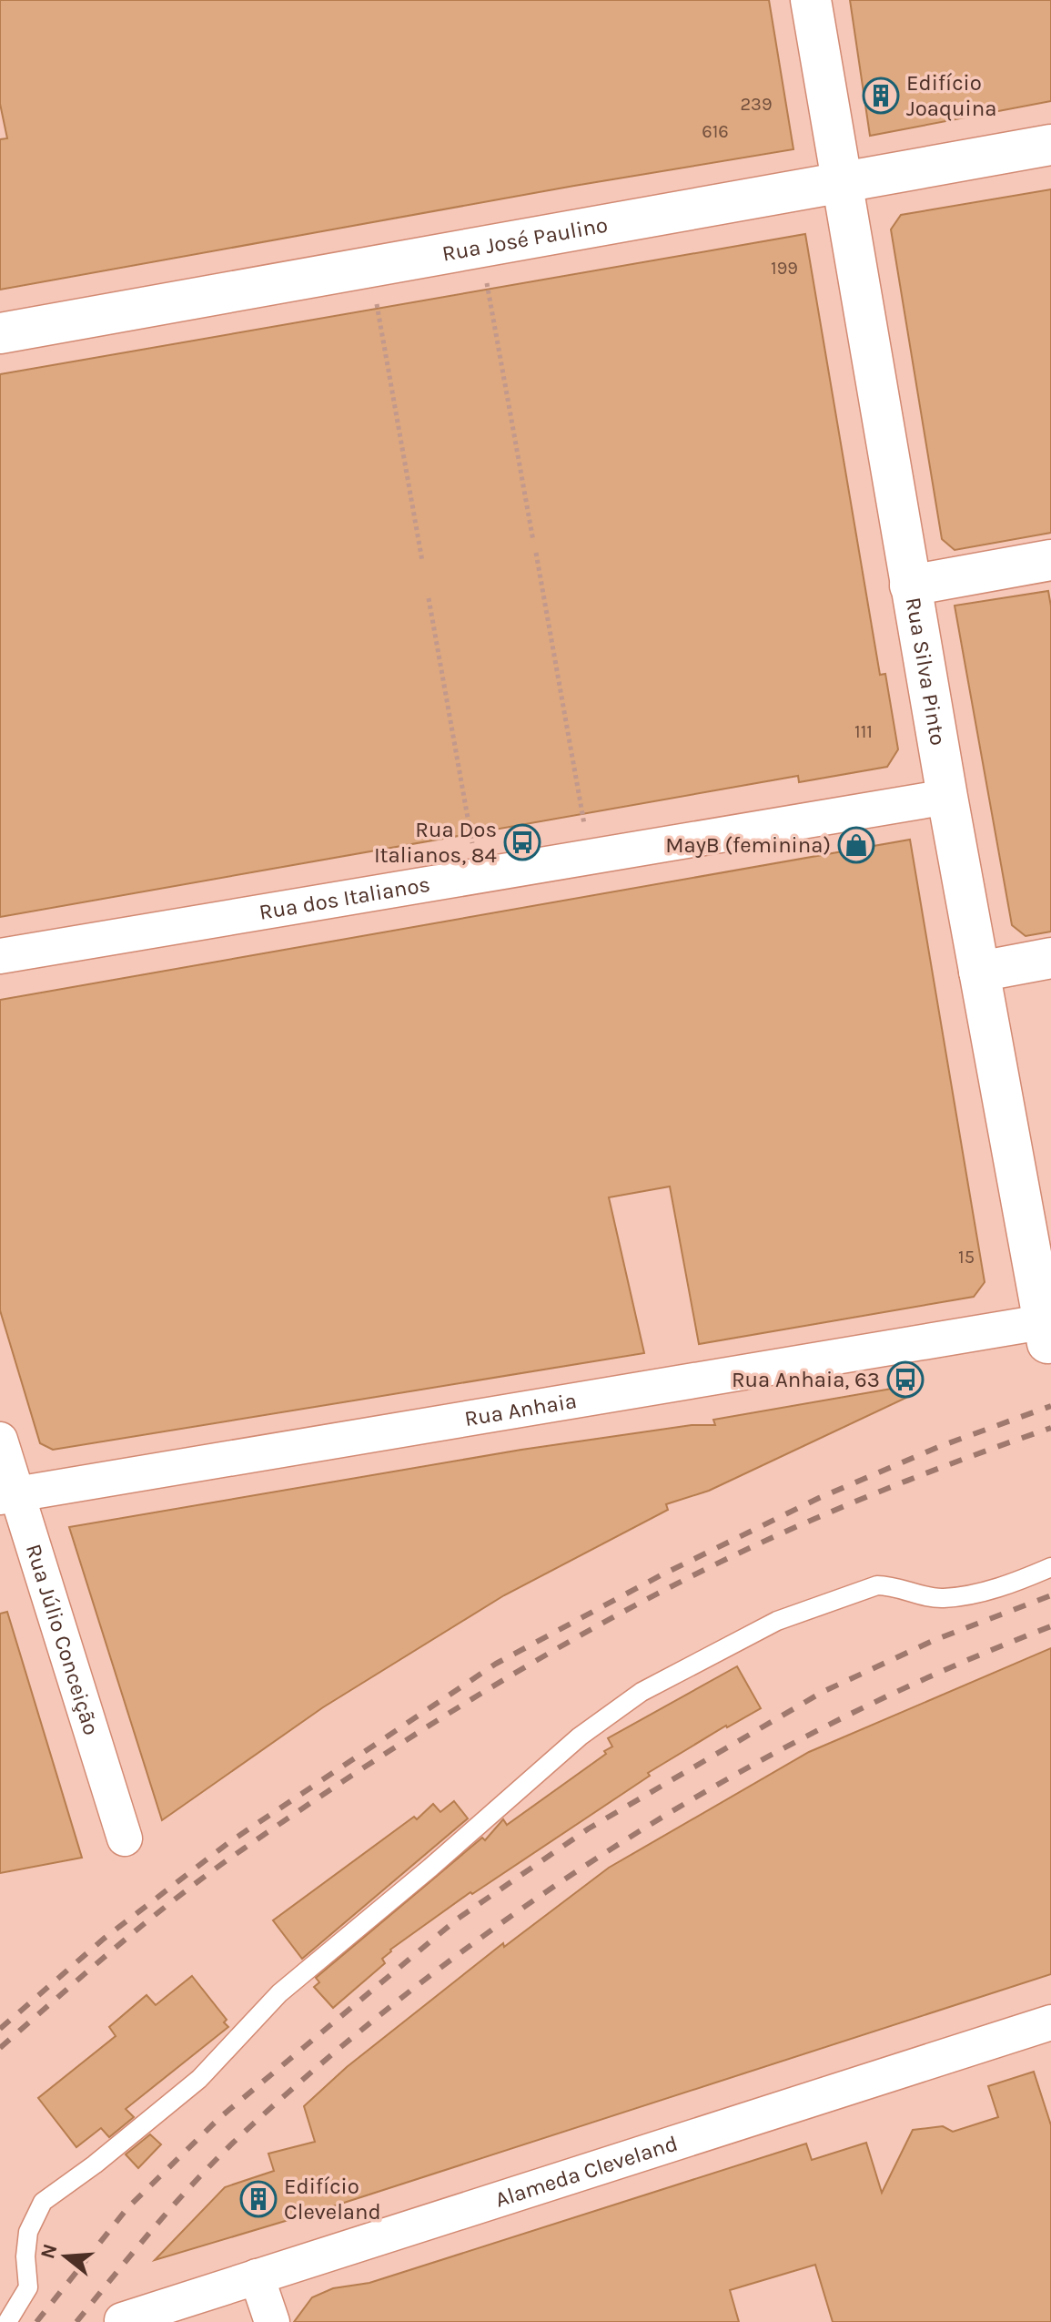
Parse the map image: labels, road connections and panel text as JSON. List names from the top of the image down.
{
  "streets": {
    "street": [
      "Rua José Paulino",
      "Rua Silva Pinto",
      "Rua dos Italianos",
      "Rua Anhaia",
      "Rua Júlio Conceição",
      "Alameda Cleveland"
    ]
  },
  "crossings": [
    ["Rua José Paulino", "Rua Silva Pinto"],
    ["Rua Silva Pinto", "Rua dos Italianos"],
    ["Rua Silva Pinto", "Rua Anhaia"],
    ["Rua Anhaia", "Rua Júlio Conceição"]
  ],
  "places": {
    "building": ["Edifício Joaquina", "Edifício Cleveland"],
    "bus stop": ["Rua Dos Italianos, 84", "Rua Anhaia, 63"],
    "shop": ["MayB (feminina)"]
  },
  "house_numbers": [
    "239",
    "616",
    "199",
    "111",
    "15"
  ],
  "north": "left"
}
